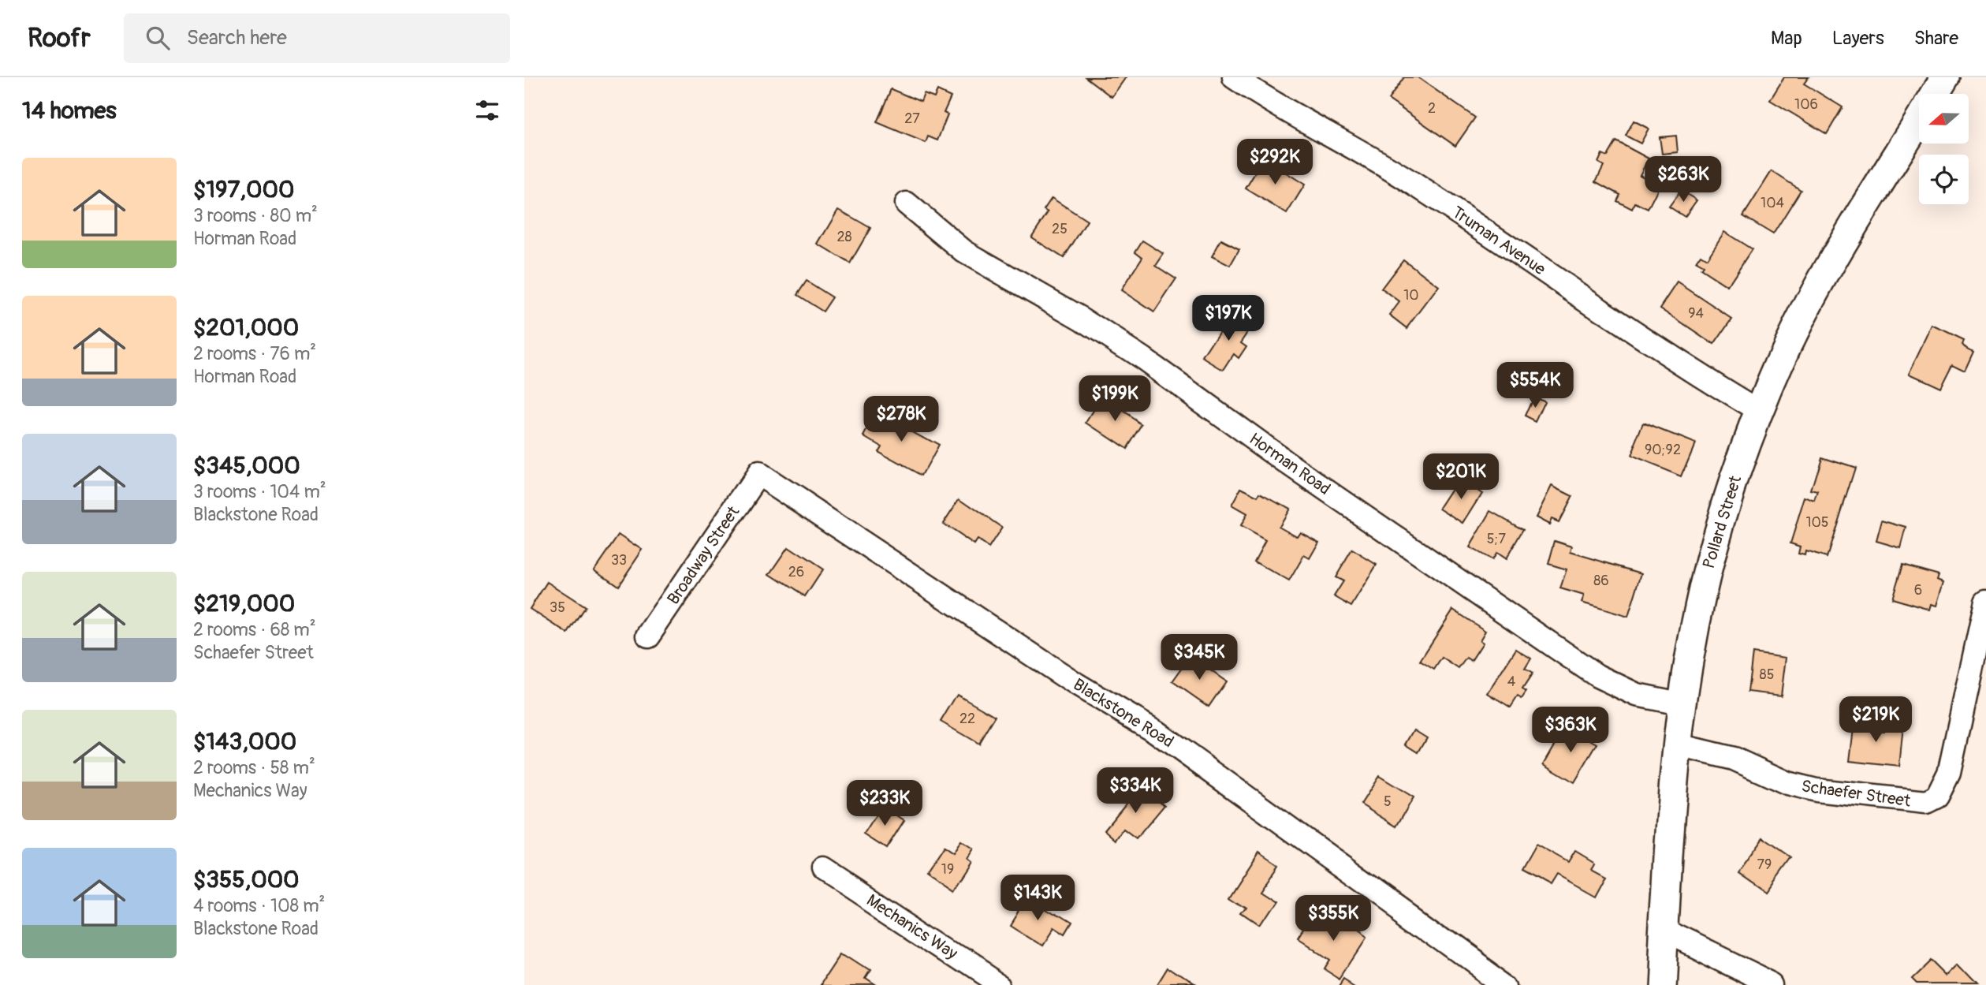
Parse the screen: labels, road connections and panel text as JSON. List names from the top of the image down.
{
  "streets": {
    "street": [
      "Truman Avenue",
      "Horman Road",
      "Pollard Street",
      "Broadway Street",
      "Blackstone Road",
      "Schaefer Street",
      "Mechanics Way"
    ]
  },
  "crossings": [
    ["Truman Avenue", "Pollard Street"],
    ["Horman Road", "Pollard Street"],
    ["Pollard Street", "Schaefer Street"],
    ["Broadway Street", "Blackstone Road"]
  ],
  "house_numbers": [
    "106",
    "2",
    "27",
    "104",
    "25",
    "28",
    "10",
    "94",
    "90;92",
    "105",
    "5;7",
    "33",
    "26",
    "86",
    "6",
    "35",
    "85",
    "4",
    "22",
    "5",
    "79",
    "19"
  ],
  "north": "left",
  "page": {
    "header": "Roofr",
    "search": "Search here",
    "nav": ["Map", "Layers", "Share"],
    "heading": "14 homes",
    "price": [
      "$292K",
      "$263K",
      "$197K",
      "$554K",
      "$199K",
      "$278K",
      "$201K",
      "$345K",
      "$219K",
      "$363K",
      "$334K",
      "$233K",
      "$143K",
      "$355K"
    ],
    "list": [
      {
        "name": "$197,000",
        "note": "3 rooms · 80 m² · Horman Road"
      },
      {
        "name": "$201,000",
        "note": "2 rooms · 76 m² · Horman Road"
      },
      {
        "name": "$345,000",
        "note": "3 rooms · 104 m² · Blackstone Road"
      },
      {
        "name": "$219,000",
        "note": "2 rooms · 68 m² · Schaefer Street"
      },
      {
        "name": "$143,000",
        "note": "2 rooms · 58 m² · Mechanics Way"
      },
      {
        "name": "$355,000",
        "note": "4 rooms · 108 m² · Blackstone Road"
      }
    ]
  }
}
